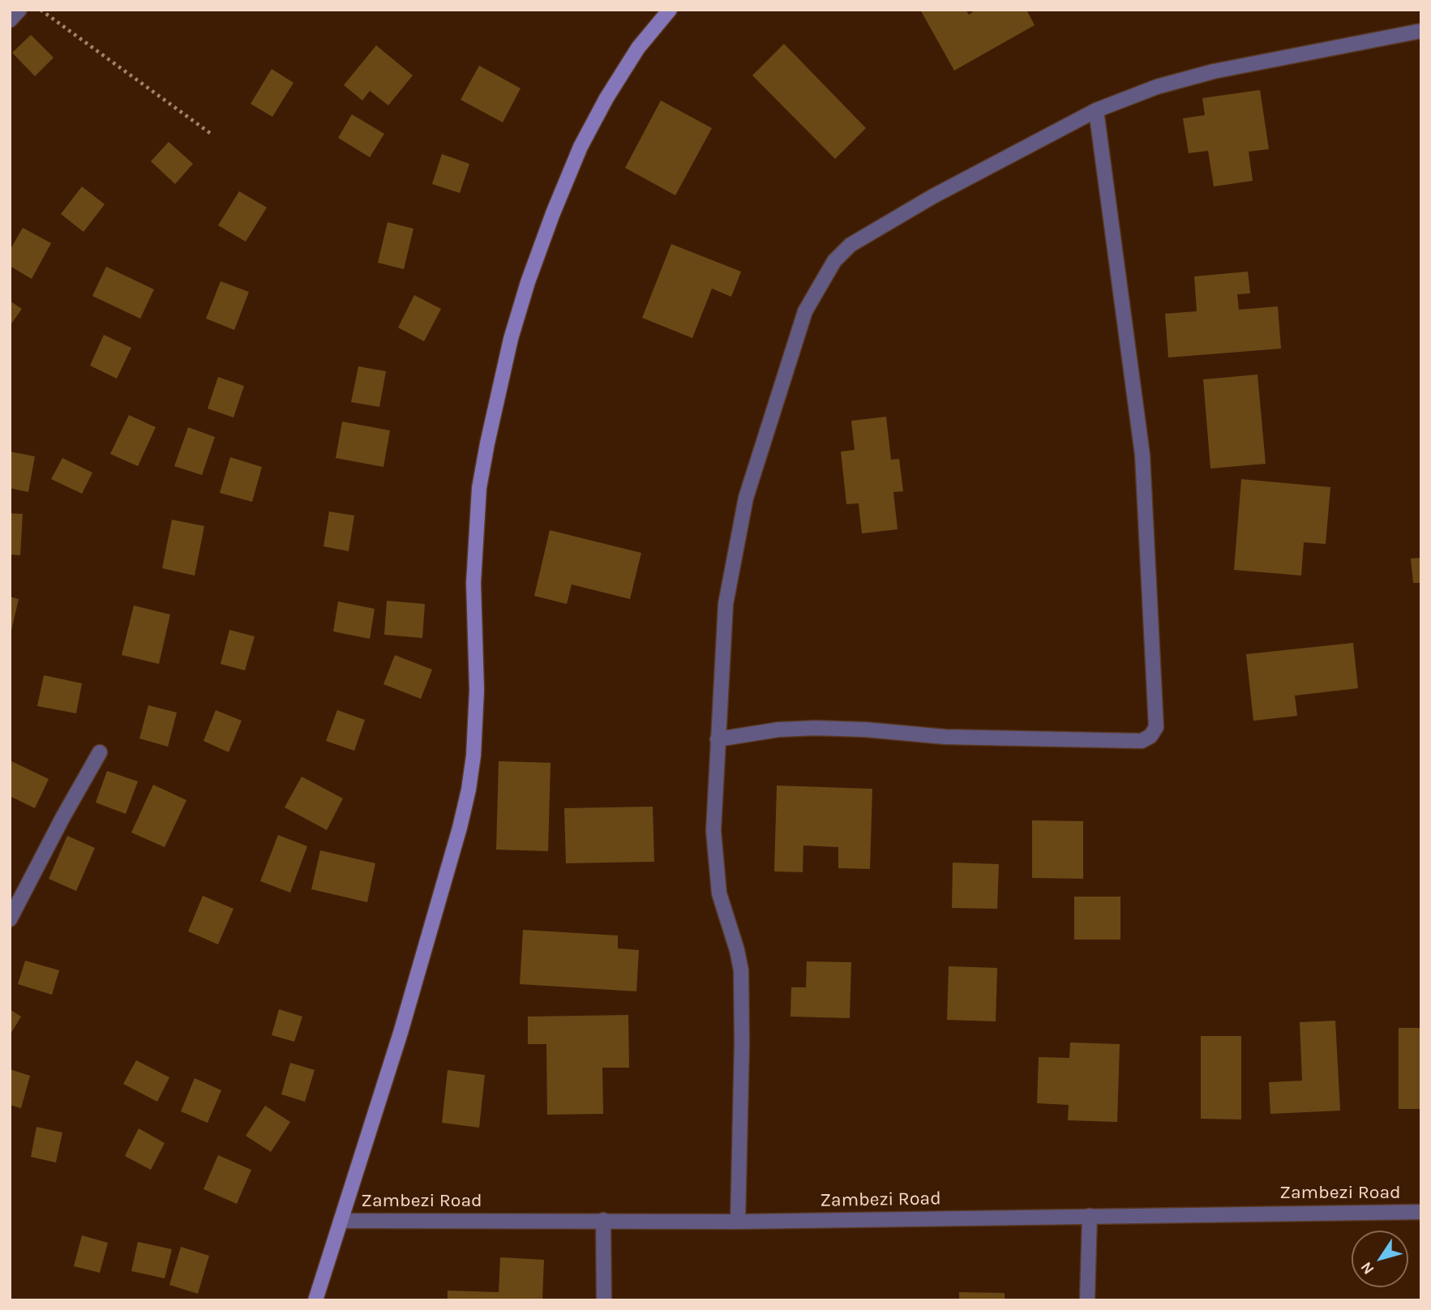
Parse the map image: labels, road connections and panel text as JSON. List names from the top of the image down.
{
  "streets": {
    "street": ["Zambezi Road"]
  },
  "north": "bottom left"
}
